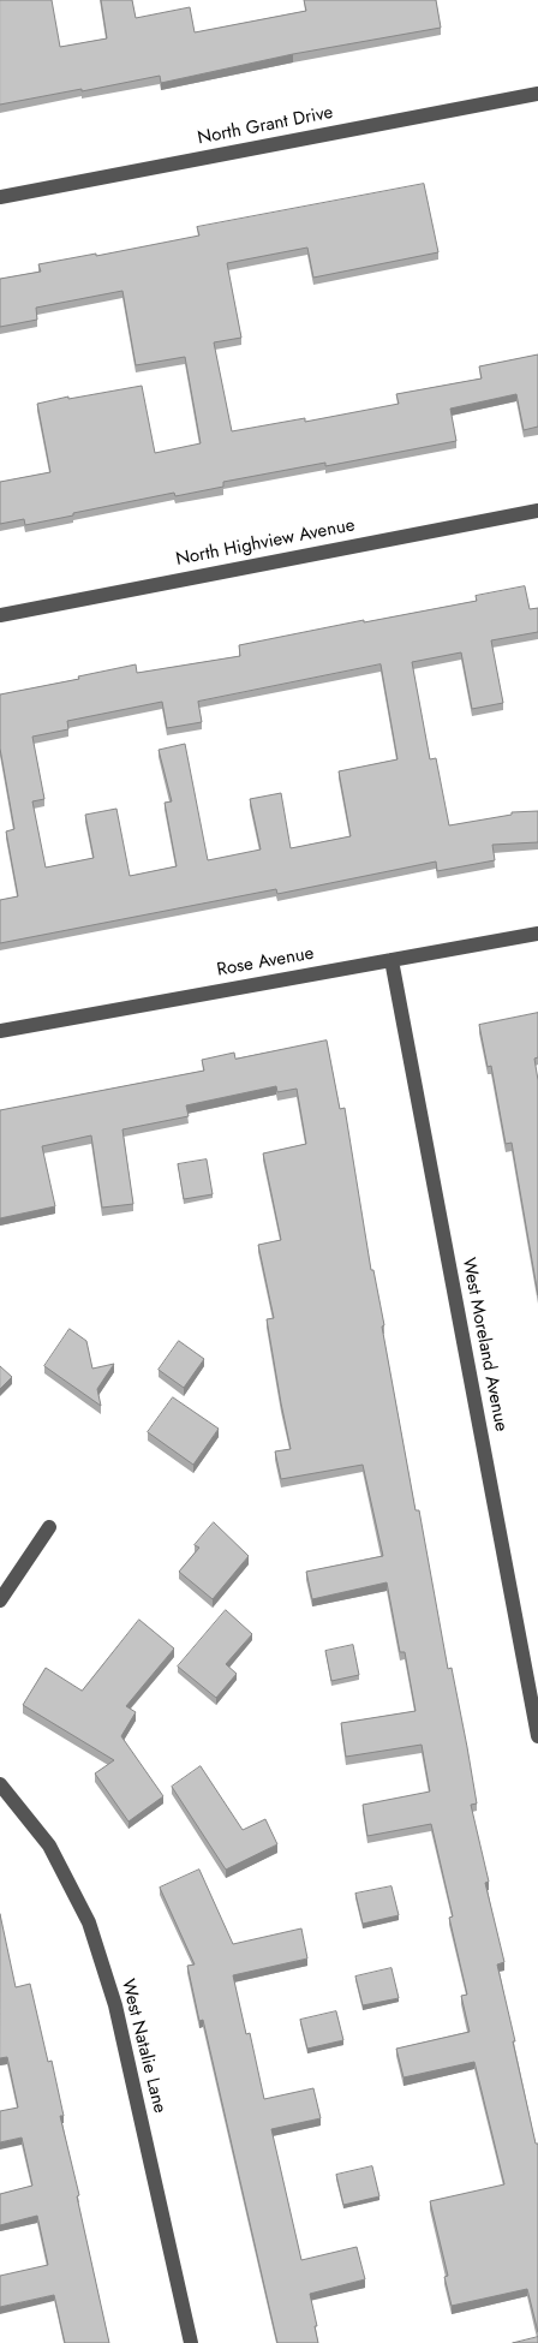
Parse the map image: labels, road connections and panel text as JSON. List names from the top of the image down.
{
  "streets": {
    "street": [
      "North Grant Drive",
      "North Highview Avenue",
      "Rose Avenue",
      "West Moreland Avenue",
      "West Natalie Lane"
    ]
  },
  "crossings": [
    ["Rose Avenue", "West Moreland Avenue"]
  ]
}
